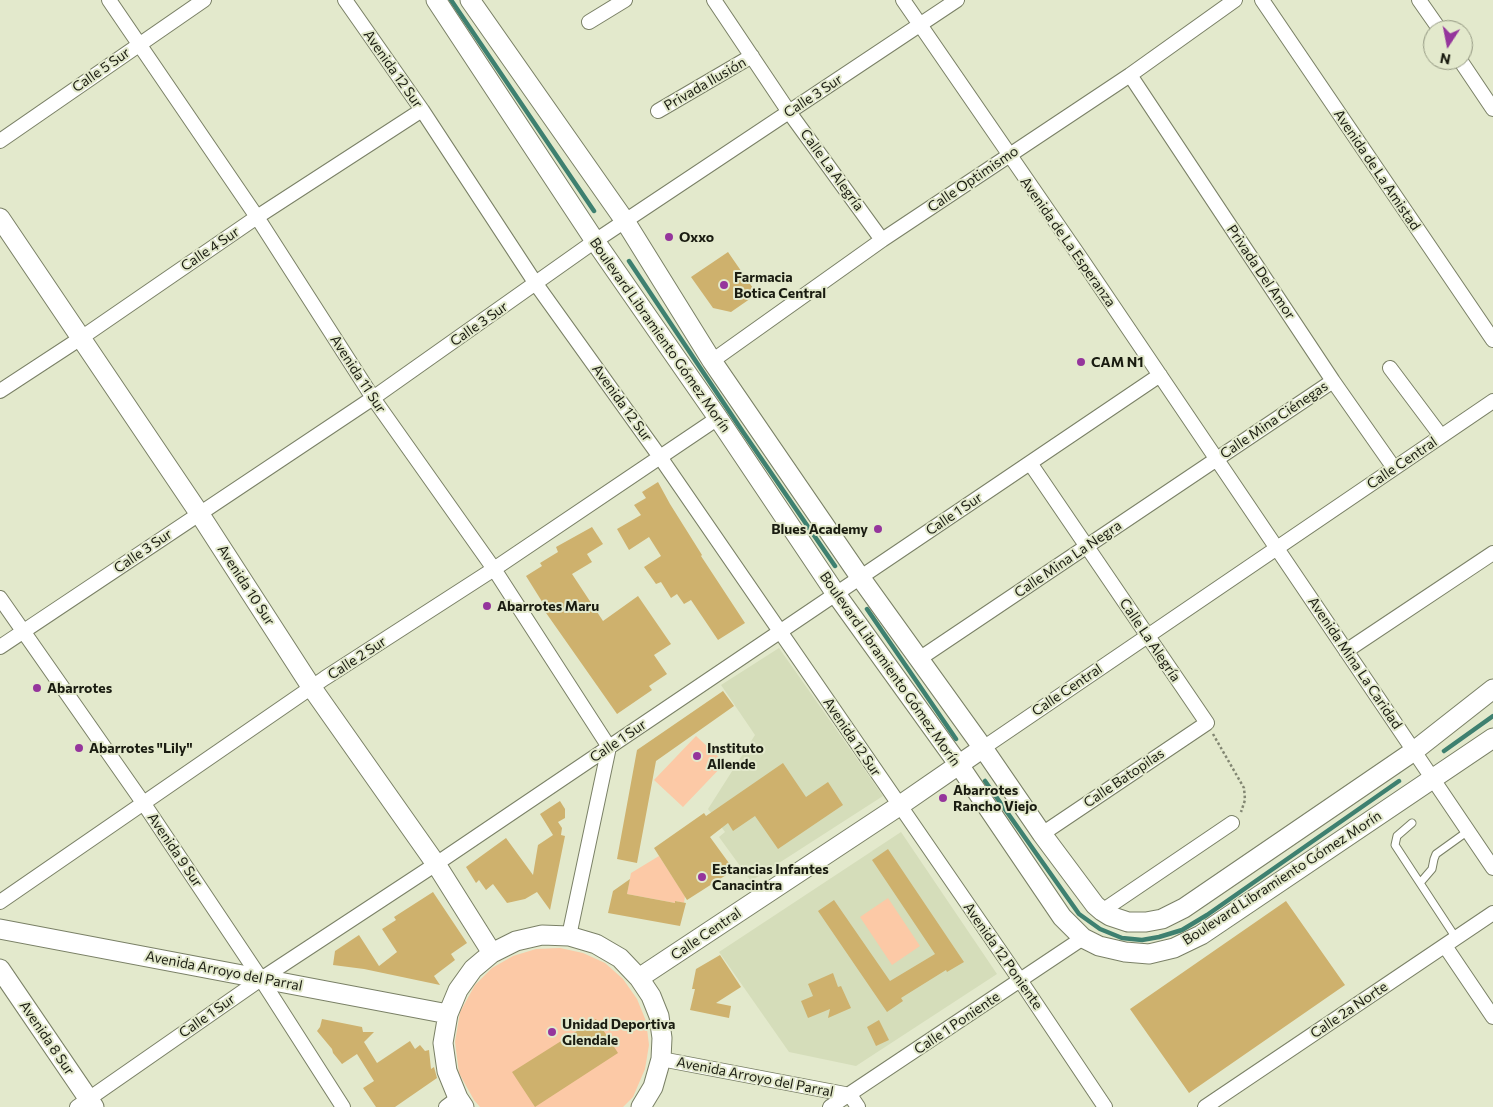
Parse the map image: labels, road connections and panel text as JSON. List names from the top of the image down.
{
  "streets": {
    "main road": [
      "Boulevard Libramiento Gómez Morín",
      "Calle Central",
      "Avenida 10 Sur",
      "Avenida Arroyo del Parral",
      "Avenida 8 Sur"
    ],
    "street": [
      "Avenida 12 Sur",
      "Calle 5 Sur",
      "Privada Ilusión",
      "Calle 3 Sur",
      "Calle La Alegría",
      "Avenida de La Amistad",
      "Calle Optimismo",
      "Avenida de La Esperanza",
      "Calle 4 Sur",
      "Privada Del Amor",
      "Avenida 11 Sur",
      "Calle Mina Ciénegas",
      "Calle 1 Sur",
      "Calle Mina La Negra",
      "Calle 2 Sur",
      "Avenida Mina La Caridad",
      "Calle Batopilas",
      "Avenida 9 Sur",
      "Avenida 12 Poniente",
      "Calle 2a Norte",
      "Calle 1 Poniente"
    ]
  },
  "crossings": [
    ["Avenida 12 Sur", "Calle 3 Sur"],
    ["Avenida 12 Sur", "Calle 4 Sur"],
    ["Avenida 12 Sur", "Calle Central"],
    ["Avenida 12 Sur", "Calle 1 Sur"],
    ["Avenida 12 Sur", "Calle 2 Sur"],
    ["Avenida 12 Sur", "Avenida 12 Poniente"],
    ["Calle 5 Sur", "Avenida 11 Sur"],
    ["Privada Ilusión", "Calle La Alegría"],
    ["Calle 3 Sur", "Calle La Alegría"],
    ["Calle 3 Sur", "Avenida de La Esperanza"],
    ["Calle 3 Sur", "Boulevard Libramiento Gómez Morín"],
    ["Calle 3 Sur", "Avenida 11 Sur"],
    ["Calle 3 Sur", "Avenida 10 Sur"],
    ["Calle 3 Sur", "Avenida 9 Sur"],
    ["Calle La Alegría", "Calle Optimismo"],
    ["Calle La Alegría", "Calle Central"],
    ["Calle La Alegría", "Calle 1 Sur"],
    ["Calle La Alegría", "Calle Mina La Negra"],
    ["Calle La Alegría", "Calle Batopilas"],
    ["Calle Optimismo", "Avenida de La Esperanza"],
    ["Calle Optimismo", "Privada Del Amor"],
    ["Calle Optimismo", "Boulevard Libramiento Gómez Morín"],
    ["Avenida de La Esperanza", "Calle Mina Ciénegas"],
    ["Avenida de La Esperanza", "Calle 1 Sur"],
    ["Avenida de La Esperanza", "Calle Mina La Negra"],
    ["Avenida de La Esperanza", "Avenida Mina La Caridad"],
    ["Calle 4 Sur", "Avenida 11 Sur"],
    ["Calle 4 Sur", "Avenida 10 Sur"],
    ["Privada Del Amor", "Calle Mina Ciénegas"],
    ["Privada Del Amor", "Calle Central"],
    ["Boulevard Libramiento Gómez Morín", "Calle Central"],
    ["Boulevard Libramiento Gómez Morín", "Calle 1 Sur"],
    ["Boulevard Libramiento Gómez Morín", "Calle Mina La Negra"],
    ["Boulevard Libramiento Gómez Morín", "Calle 2 Sur"],
    ["Boulevard Libramiento Gómez Morín", "Avenida Mina La Caridad"],
    ["Boulevard Libramiento Gómez Morín", "Calle Batopilas"],
    ["Boulevard Libramiento Gómez Morín", "Calle 1 Poniente"],
    ["Avenida 11 Sur", "Calle 1 Sur"],
    ["Avenida 11 Sur", "Calle 2 Sur"],
    ["Calle Mina Ciénegas", "Calle Mina La Negra"],
    ["Calle Mina Ciénegas", "Avenida Mina La Caridad"],
    ["Calle Central", "Avenida Mina La Caridad"],
    ["Calle Central", "Avenida 12 Poniente"],
    ["Calle 1 Sur", "Avenida 10 Sur"],
    ["Calle 1 Sur", "Avenida 9 Sur"],
    ["Calle 1 Sur", "Avenida Arroyo del Parral"],
    ["Calle 1 Sur", "Avenida 8 Sur"],
    ["Calle Mina La Negra", "Avenida Mina La Caridad"],
    ["Avenida 10 Sur", "Calle 2 Sur"],
    ["Calle 2 Sur", "Avenida 9 Sur"],
    ["Avenida 9 Sur", "Avenida Arroyo del Parral"],
    ["Avenida 12 Poniente", "Calle 1 Poniente"],
    ["Avenida Arroyo del Parral", "Calle 1 Poniente"]
  ],
  "places": [
    "Oxxo",
    "Farmacia Botica Central",
    "CAM N1",
    "Blues Academy",
    "Abarrotes Maru",
    "Abarrotes",
    "Abarrotes \"Lily\"",
    "Instituto Allende",
    "Abarrotes Rancho Viejo",
    "Estancias Infantes Canacintra",
    "Unidad Deportiva Glendale"
  ],
  "north": "bottom"
}
